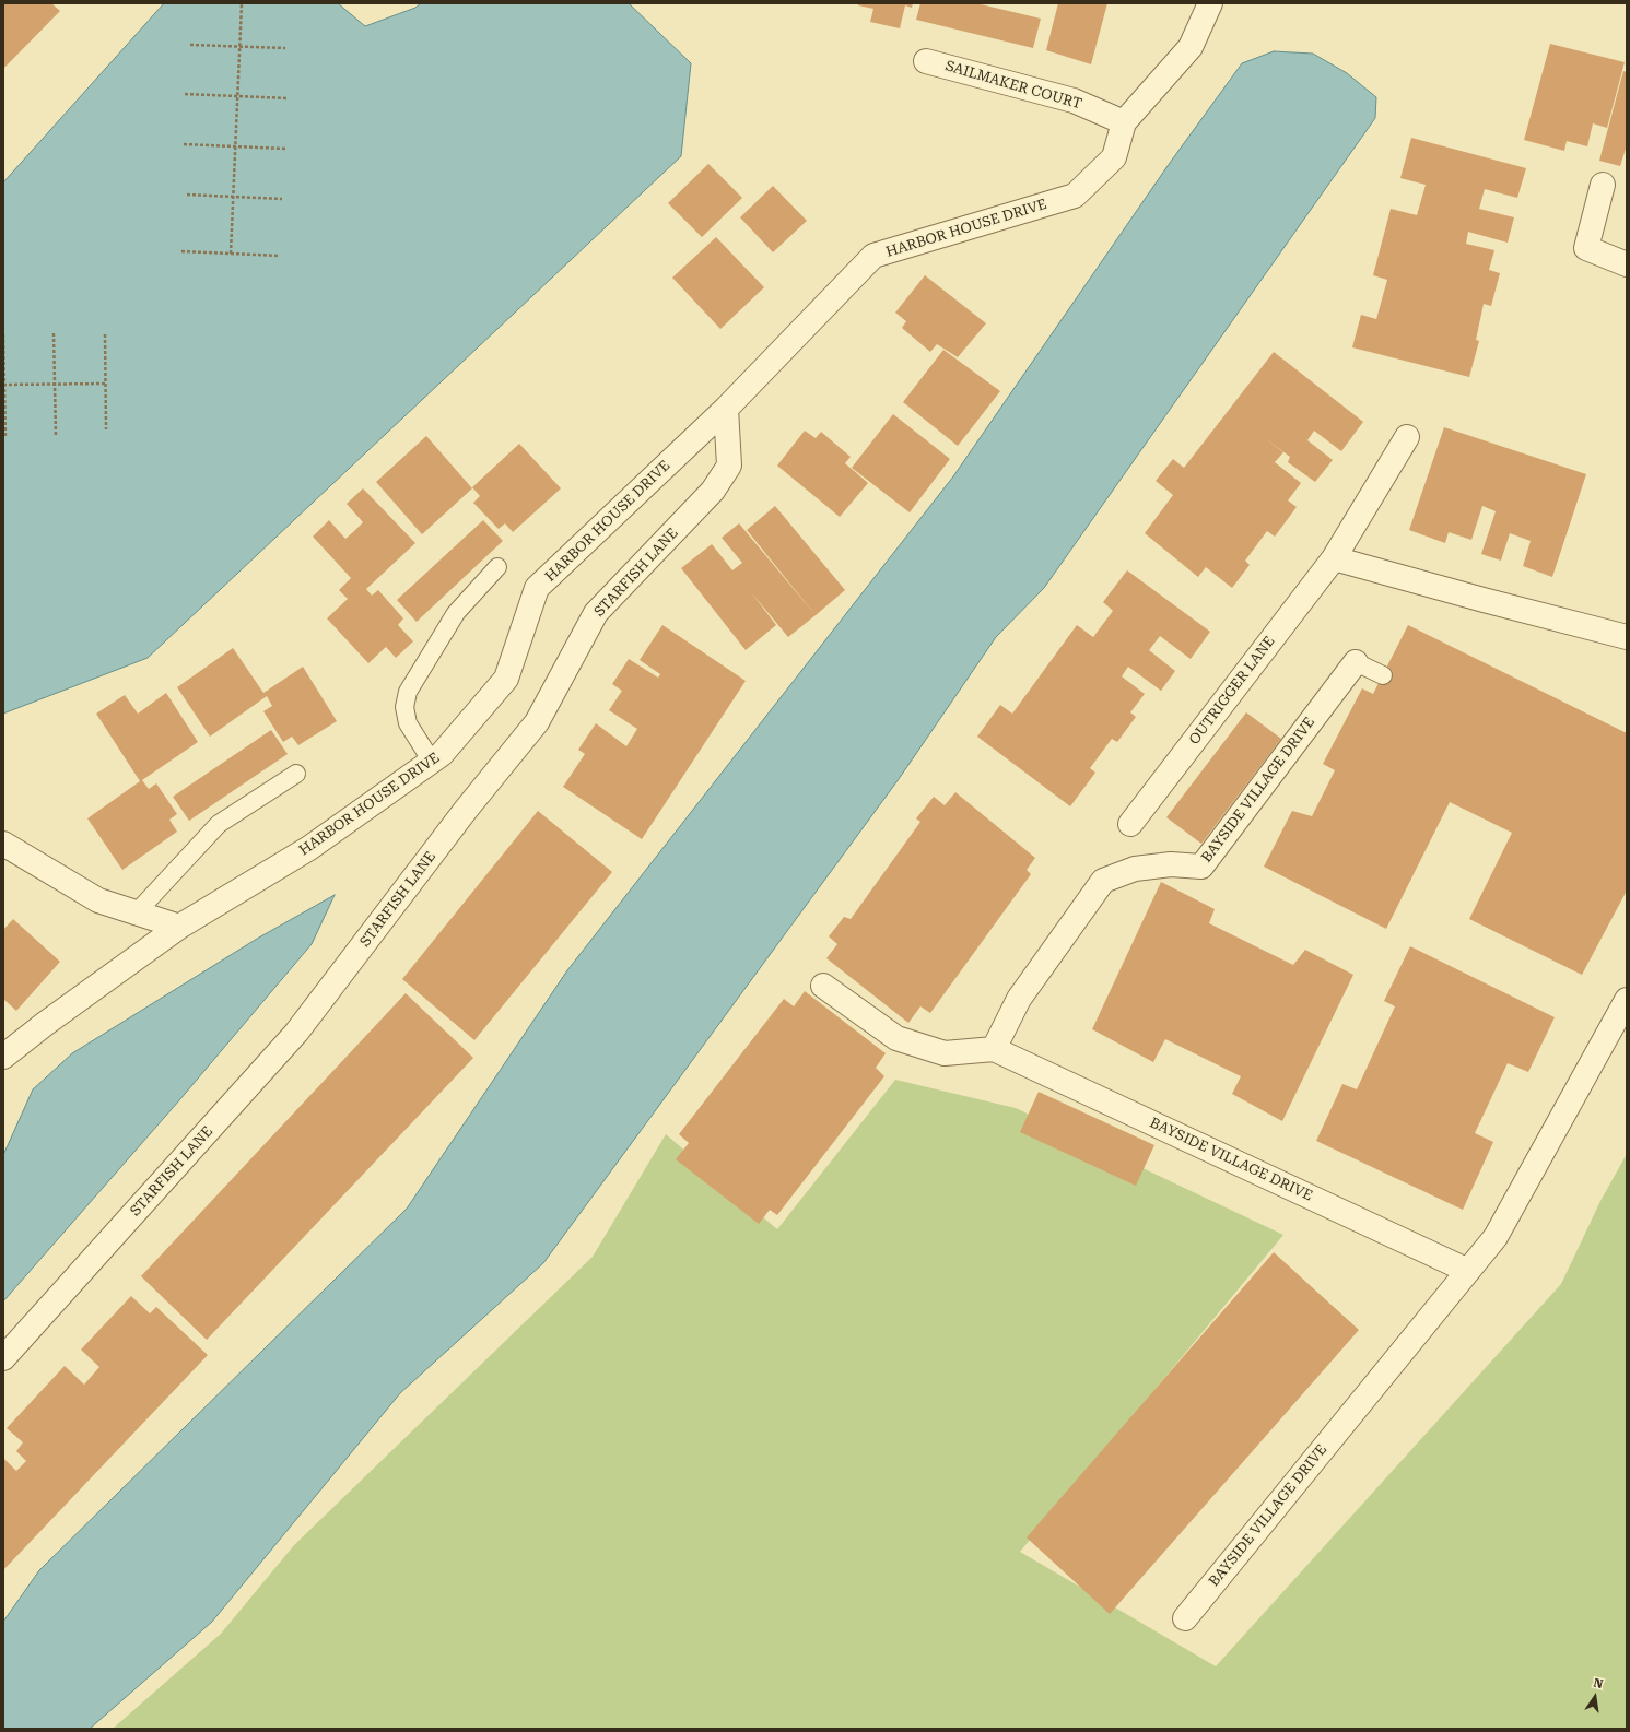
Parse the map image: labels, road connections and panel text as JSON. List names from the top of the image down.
{
  "streets": {
    "street": [
      "SAILMAKER COURT",
      "HARBOR HOUSE DRIVE",
      "STARFISH LANE",
      "OUTRIGGER LANE",
      "BAYSIDE VILLAGE DRIVE"
    ]
  },
  "crossings": [
    ["SAILMAKER COURT", "HARBOR HOUSE DRIVE"],
    ["HARBOR HOUSE DRIVE", "STARFISH LANE"]
  ],
  "north": "top"
}
